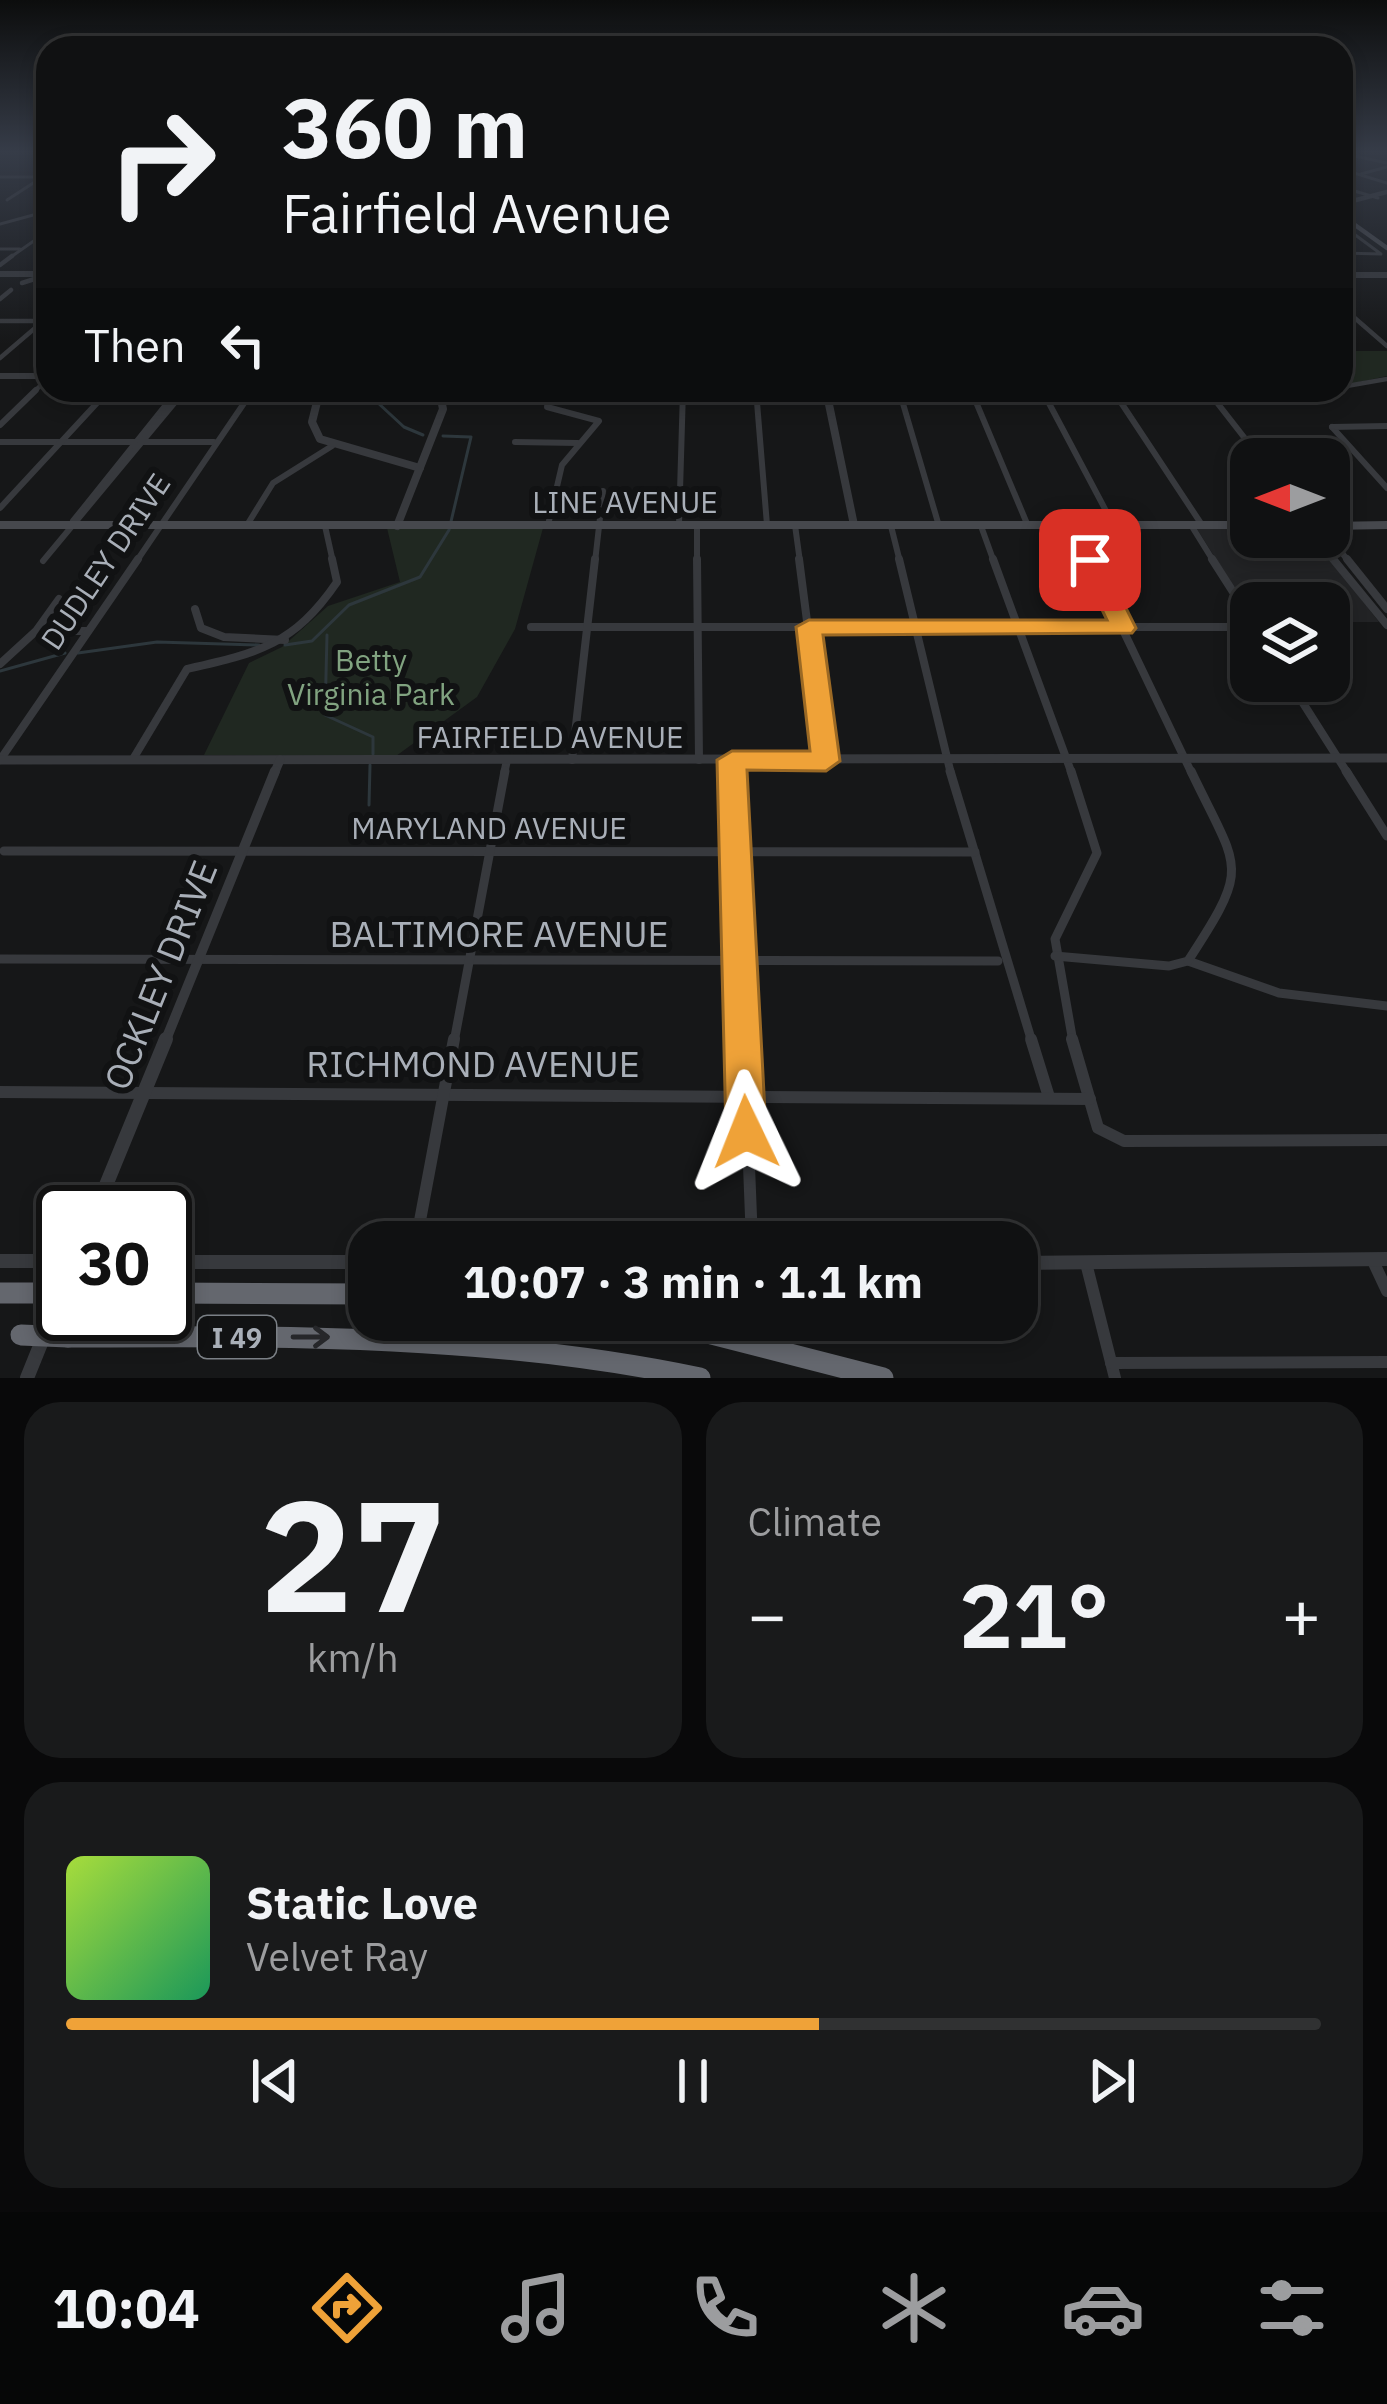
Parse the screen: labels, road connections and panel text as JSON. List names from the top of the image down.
{
  "streets": {
    "highway": ["I 49"],
    "main road": ["LINE AVENUE"],
    "street": [
      "DUDLEY DRIVE",
      "FAIRFIELD AVENUE",
      "MARYLAND AVENUE",
      "BALTIMORE AVENUE",
      "OCKLEY DRIVE",
      "RICHMOND AVENUE"
    ]
  },
  "crossings": [
    ["LINE AVENUE", "DUDLEY DRIVE"],
    ["DUDLEY DRIVE", "FAIRFIELD AVENUE"],
    ["FAIRFIELD AVENUE", "OCKLEY DRIVE"],
    ["MARYLAND AVENUE", "OCKLEY DRIVE"],
    ["BALTIMORE AVENUE", "OCKLEY DRIVE"],
    ["OCKLEY DRIVE", "RICHMOND AVENUE"]
  ],
  "parks": ["Betty Virginia Park"],
  "north": "left",
  "page": {
    "turn": ["360 m", "Fairfield Avenue"],
    "then": "Then",
    "limit": "30",
    "trip": "10:07 · 3 min · 1.1 km",
    "tile": [
      ["27", "km/h"],
      "Climate"
    ],
    "heat": ["−", "21°", "+"],
    "song": ["Static Love", "Velvet Ray"],
    "tabs": "10:04"
  }
}
